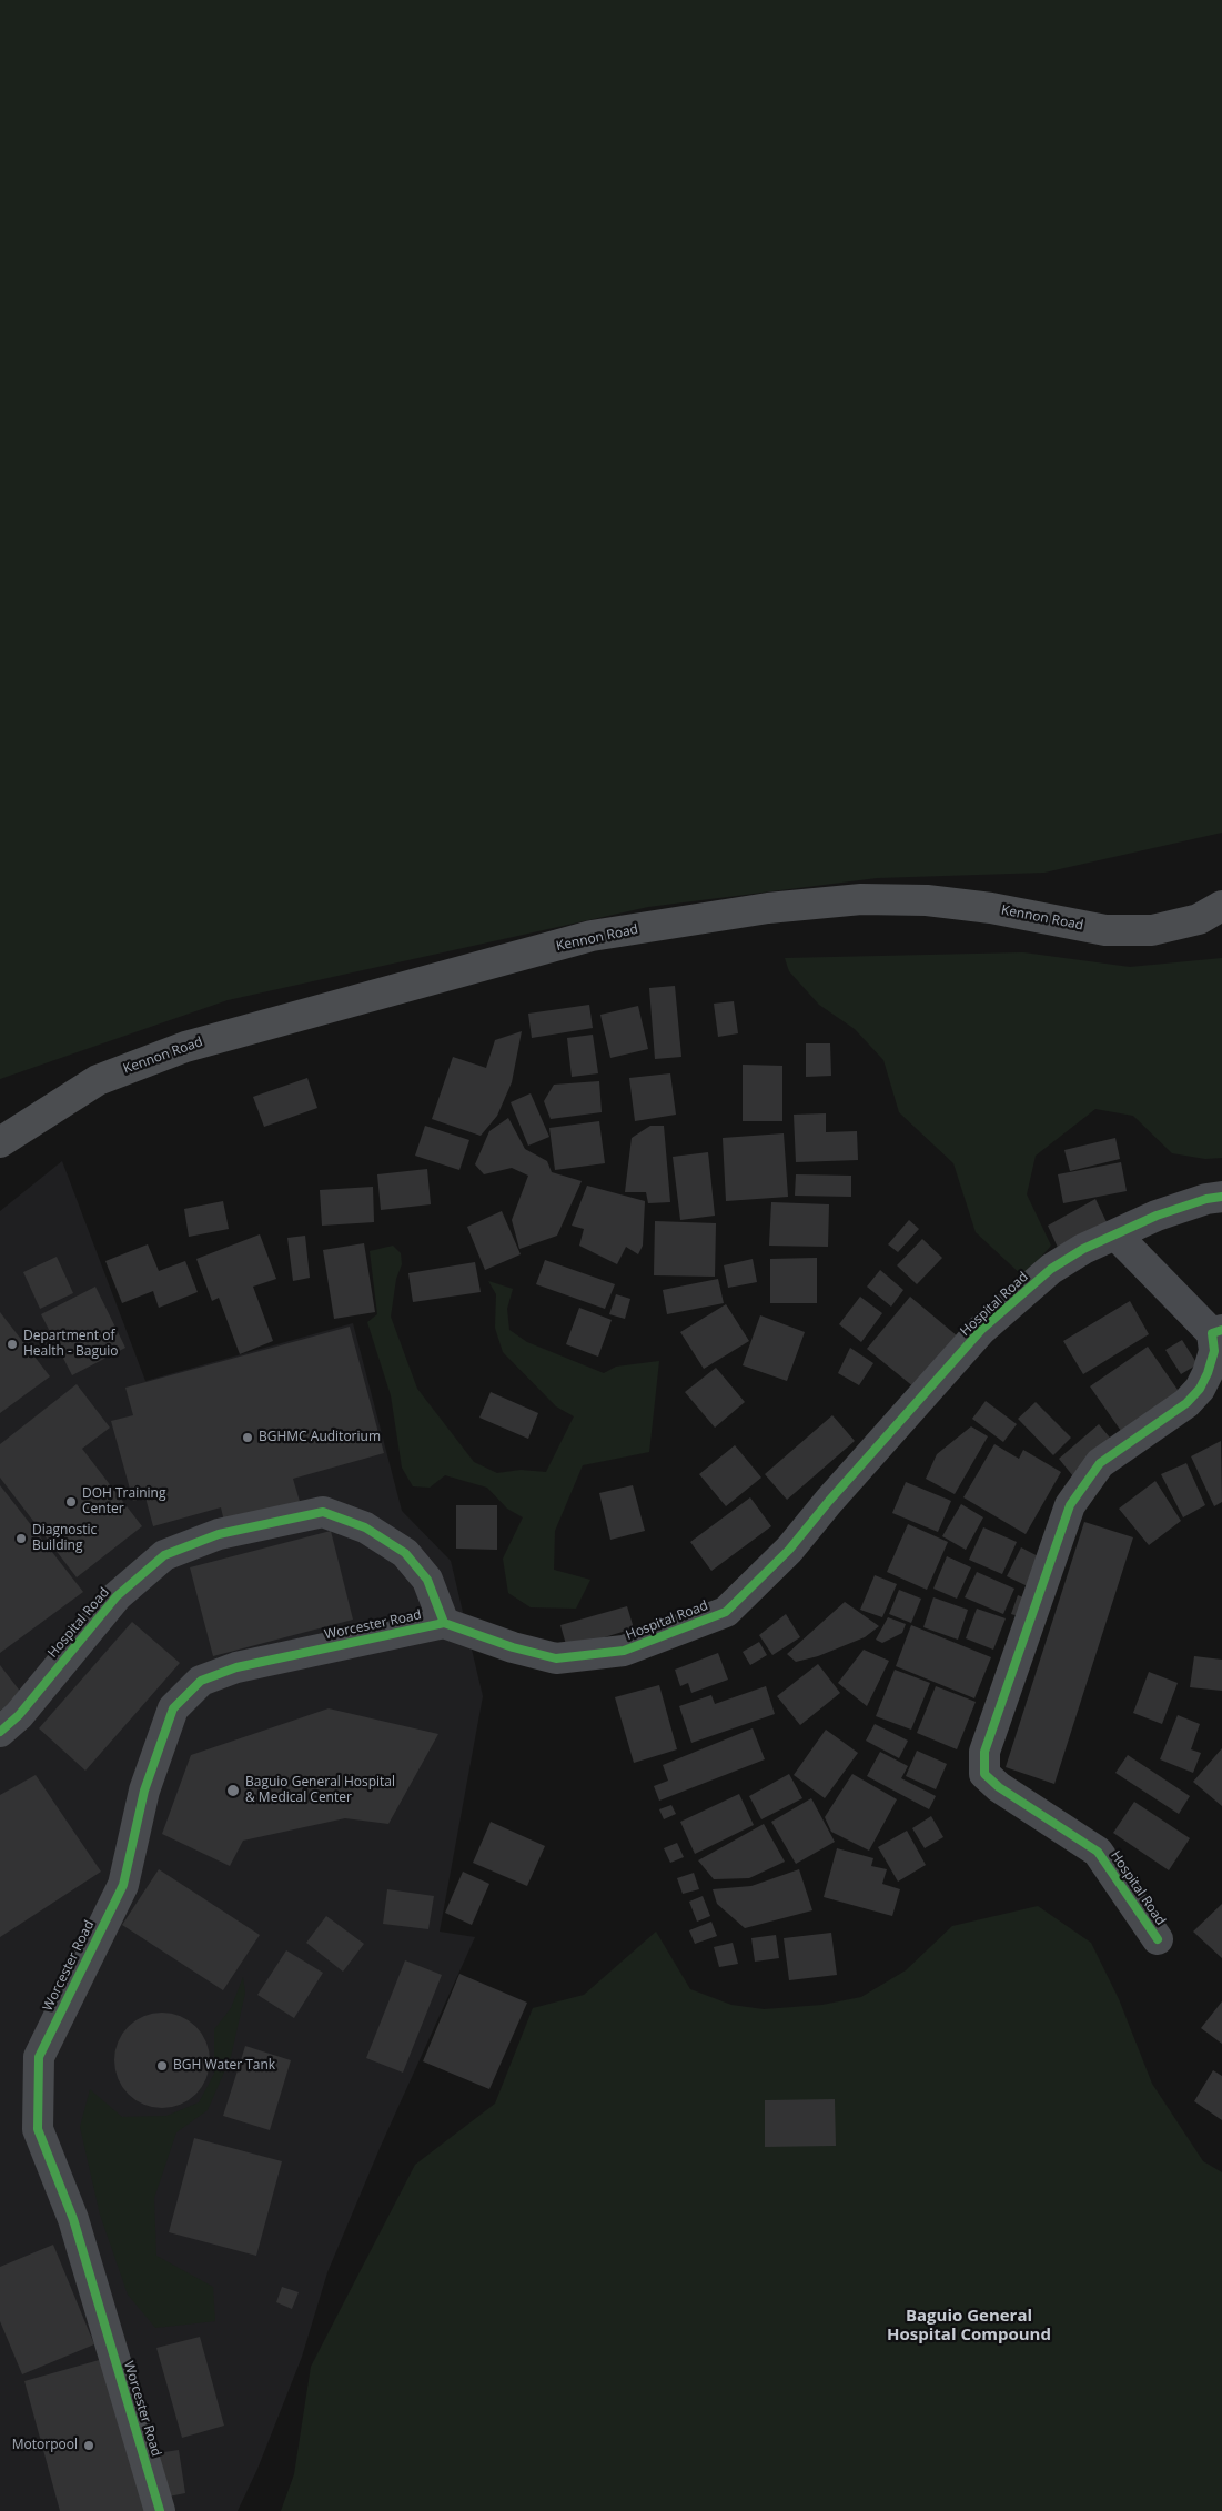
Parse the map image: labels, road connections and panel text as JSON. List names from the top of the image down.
{
  "streets": {
    "highway": ["Kennon Road"],
    "street": ["Hospital Road", "Worcester Road"]
  },
  "crossings": [
    ["Hospital Road", "Worcester Road"]
  ],
  "districts": ["Baguio General Hospital Compound"],
  "places": [
    "Department of Health - Baguio",
    "BGHMC Auditorium",
    "DOH Training Center",
    "Diagnostic Building",
    "Baguio General Hospital & Medical Center",
    "BGH Water Tank",
    "Motorpool"
  ]
}
